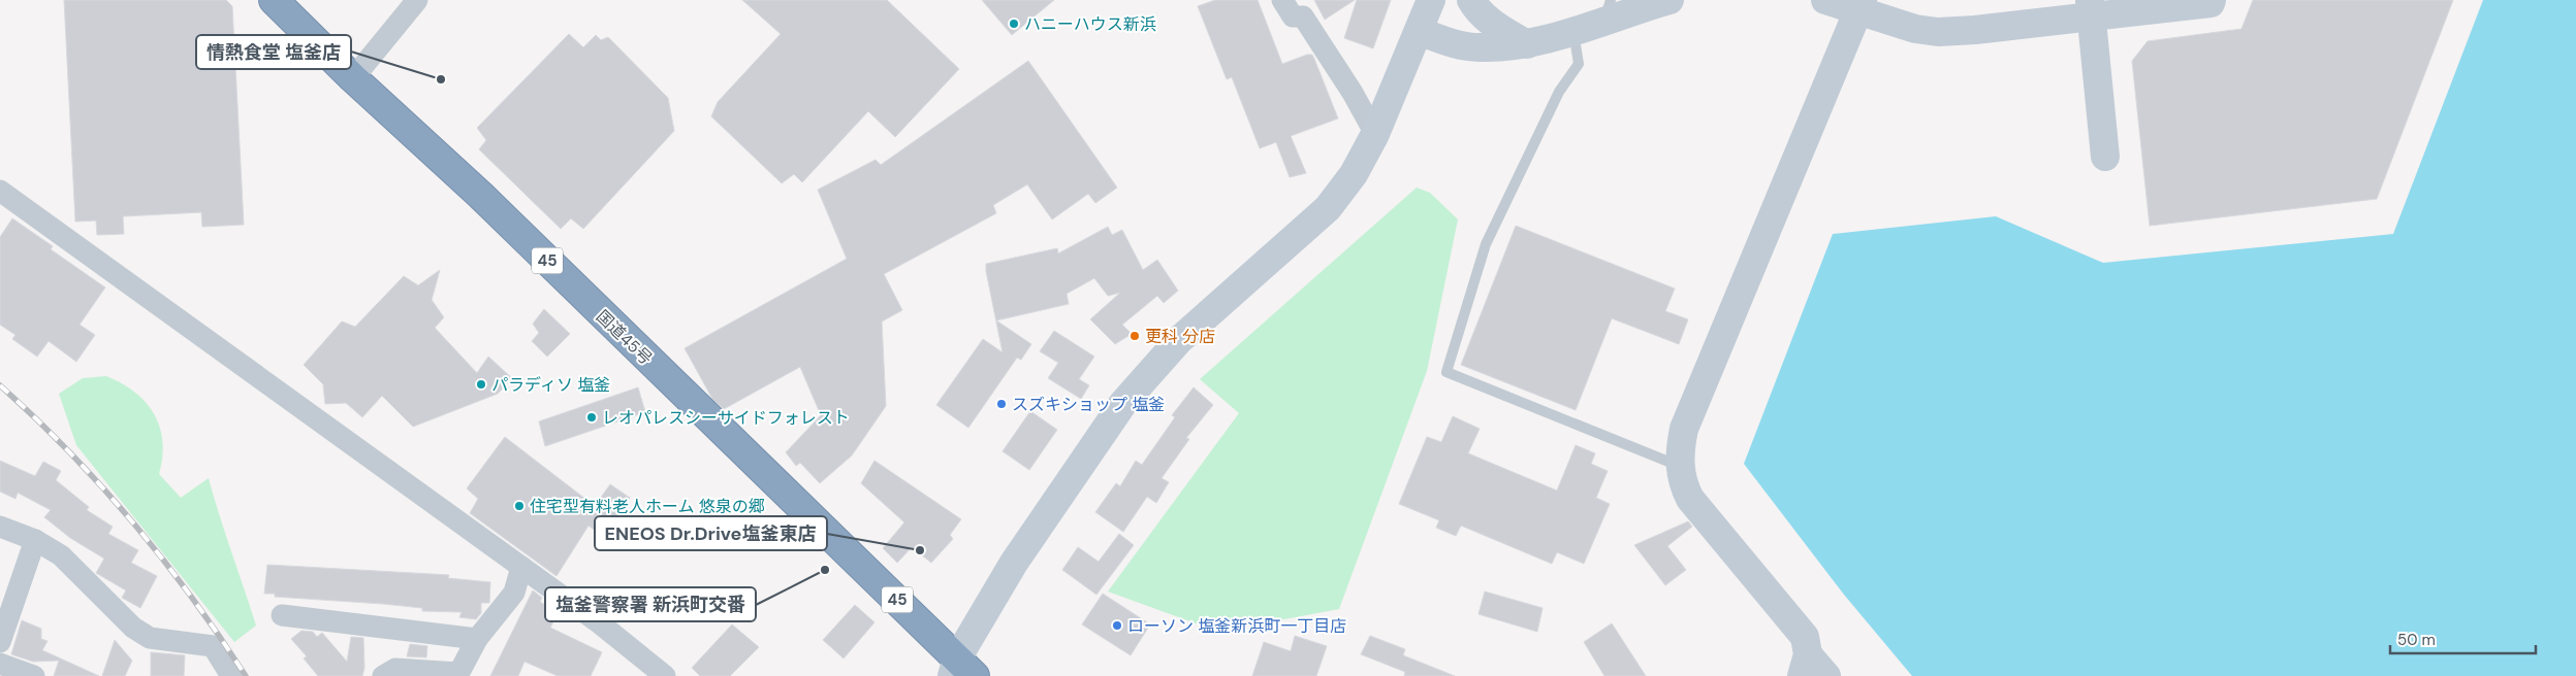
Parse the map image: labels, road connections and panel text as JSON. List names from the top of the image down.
{
  "streets": {
    "highway": ["45", "国道45号"]
  },
  "places": [
    "ハニーハウス新浜",
    "情熱食堂 塩釜店",
    "更科 分店",
    "パラディソ 塩釜",
    "スズキショップ 塩釜",
    "レオパレスシーサイドフォレスト",
    "住宅型有料老人ホーム 悠泉の郷",
    "ENEOS Dr.Drive塩釜東店",
    "塩釜警察署 新浜町交番",
    "ローソン 塩釜新浜町一丁目店"
  ],
  "scale_bar": "50 m"
}
